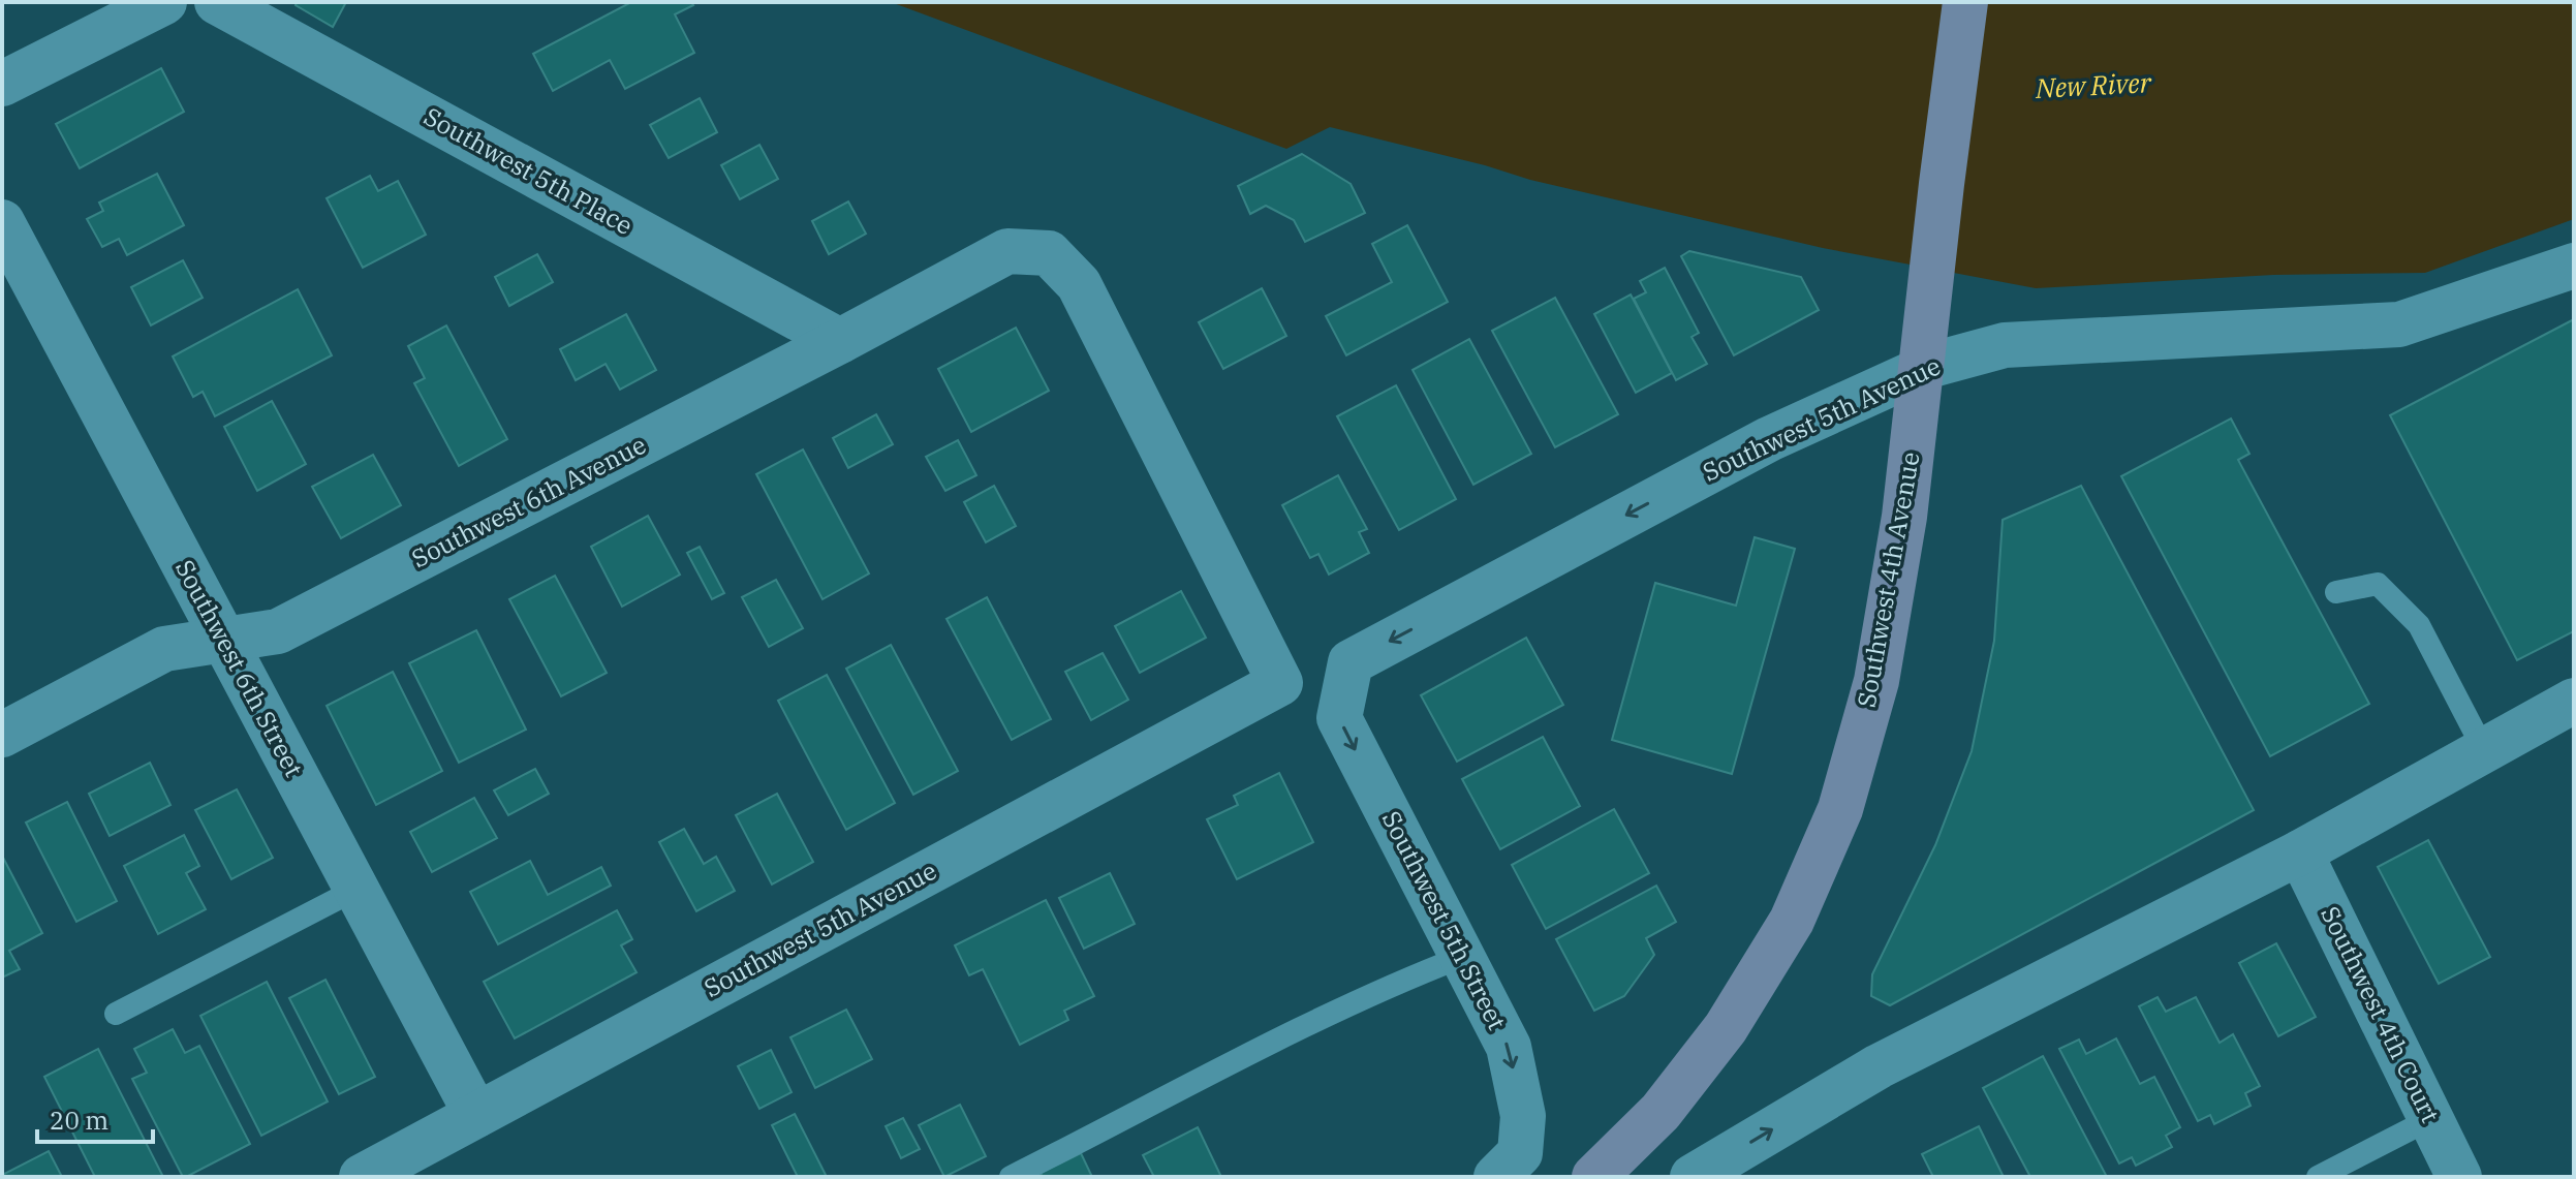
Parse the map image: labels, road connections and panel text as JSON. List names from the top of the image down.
{
  "streets": {
    "main road": ["Southwest 4th Avenue"],
    "street": [
      "Southwest 5th Place",
      "Southwest 5th Avenue",
      "Southwest 6th Avenue",
      "Southwest 6th Street",
      "Southwest 5th Street",
      "Southwest 4th Court"
    ]
  },
  "crossings": [
    ["Southwest 5th Place", "Southwest 6th Avenue"],
    ["Southwest 5th Avenue", "Southwest 6th Avenue"],
    ["Southwest 5th Avenue", "Southwest 6th Street"],
    ["Southwest 5th Avenue", "Southwest 5th Street"],
    ["Southwest 6th Avenue", "Southwest 6th Street"]
  ],
  "one_way": ["Southwest 5th Avenue", "Southwest 5th Street"],
  "water": ["New River"],
  "scale_bar": "20 m"
}
